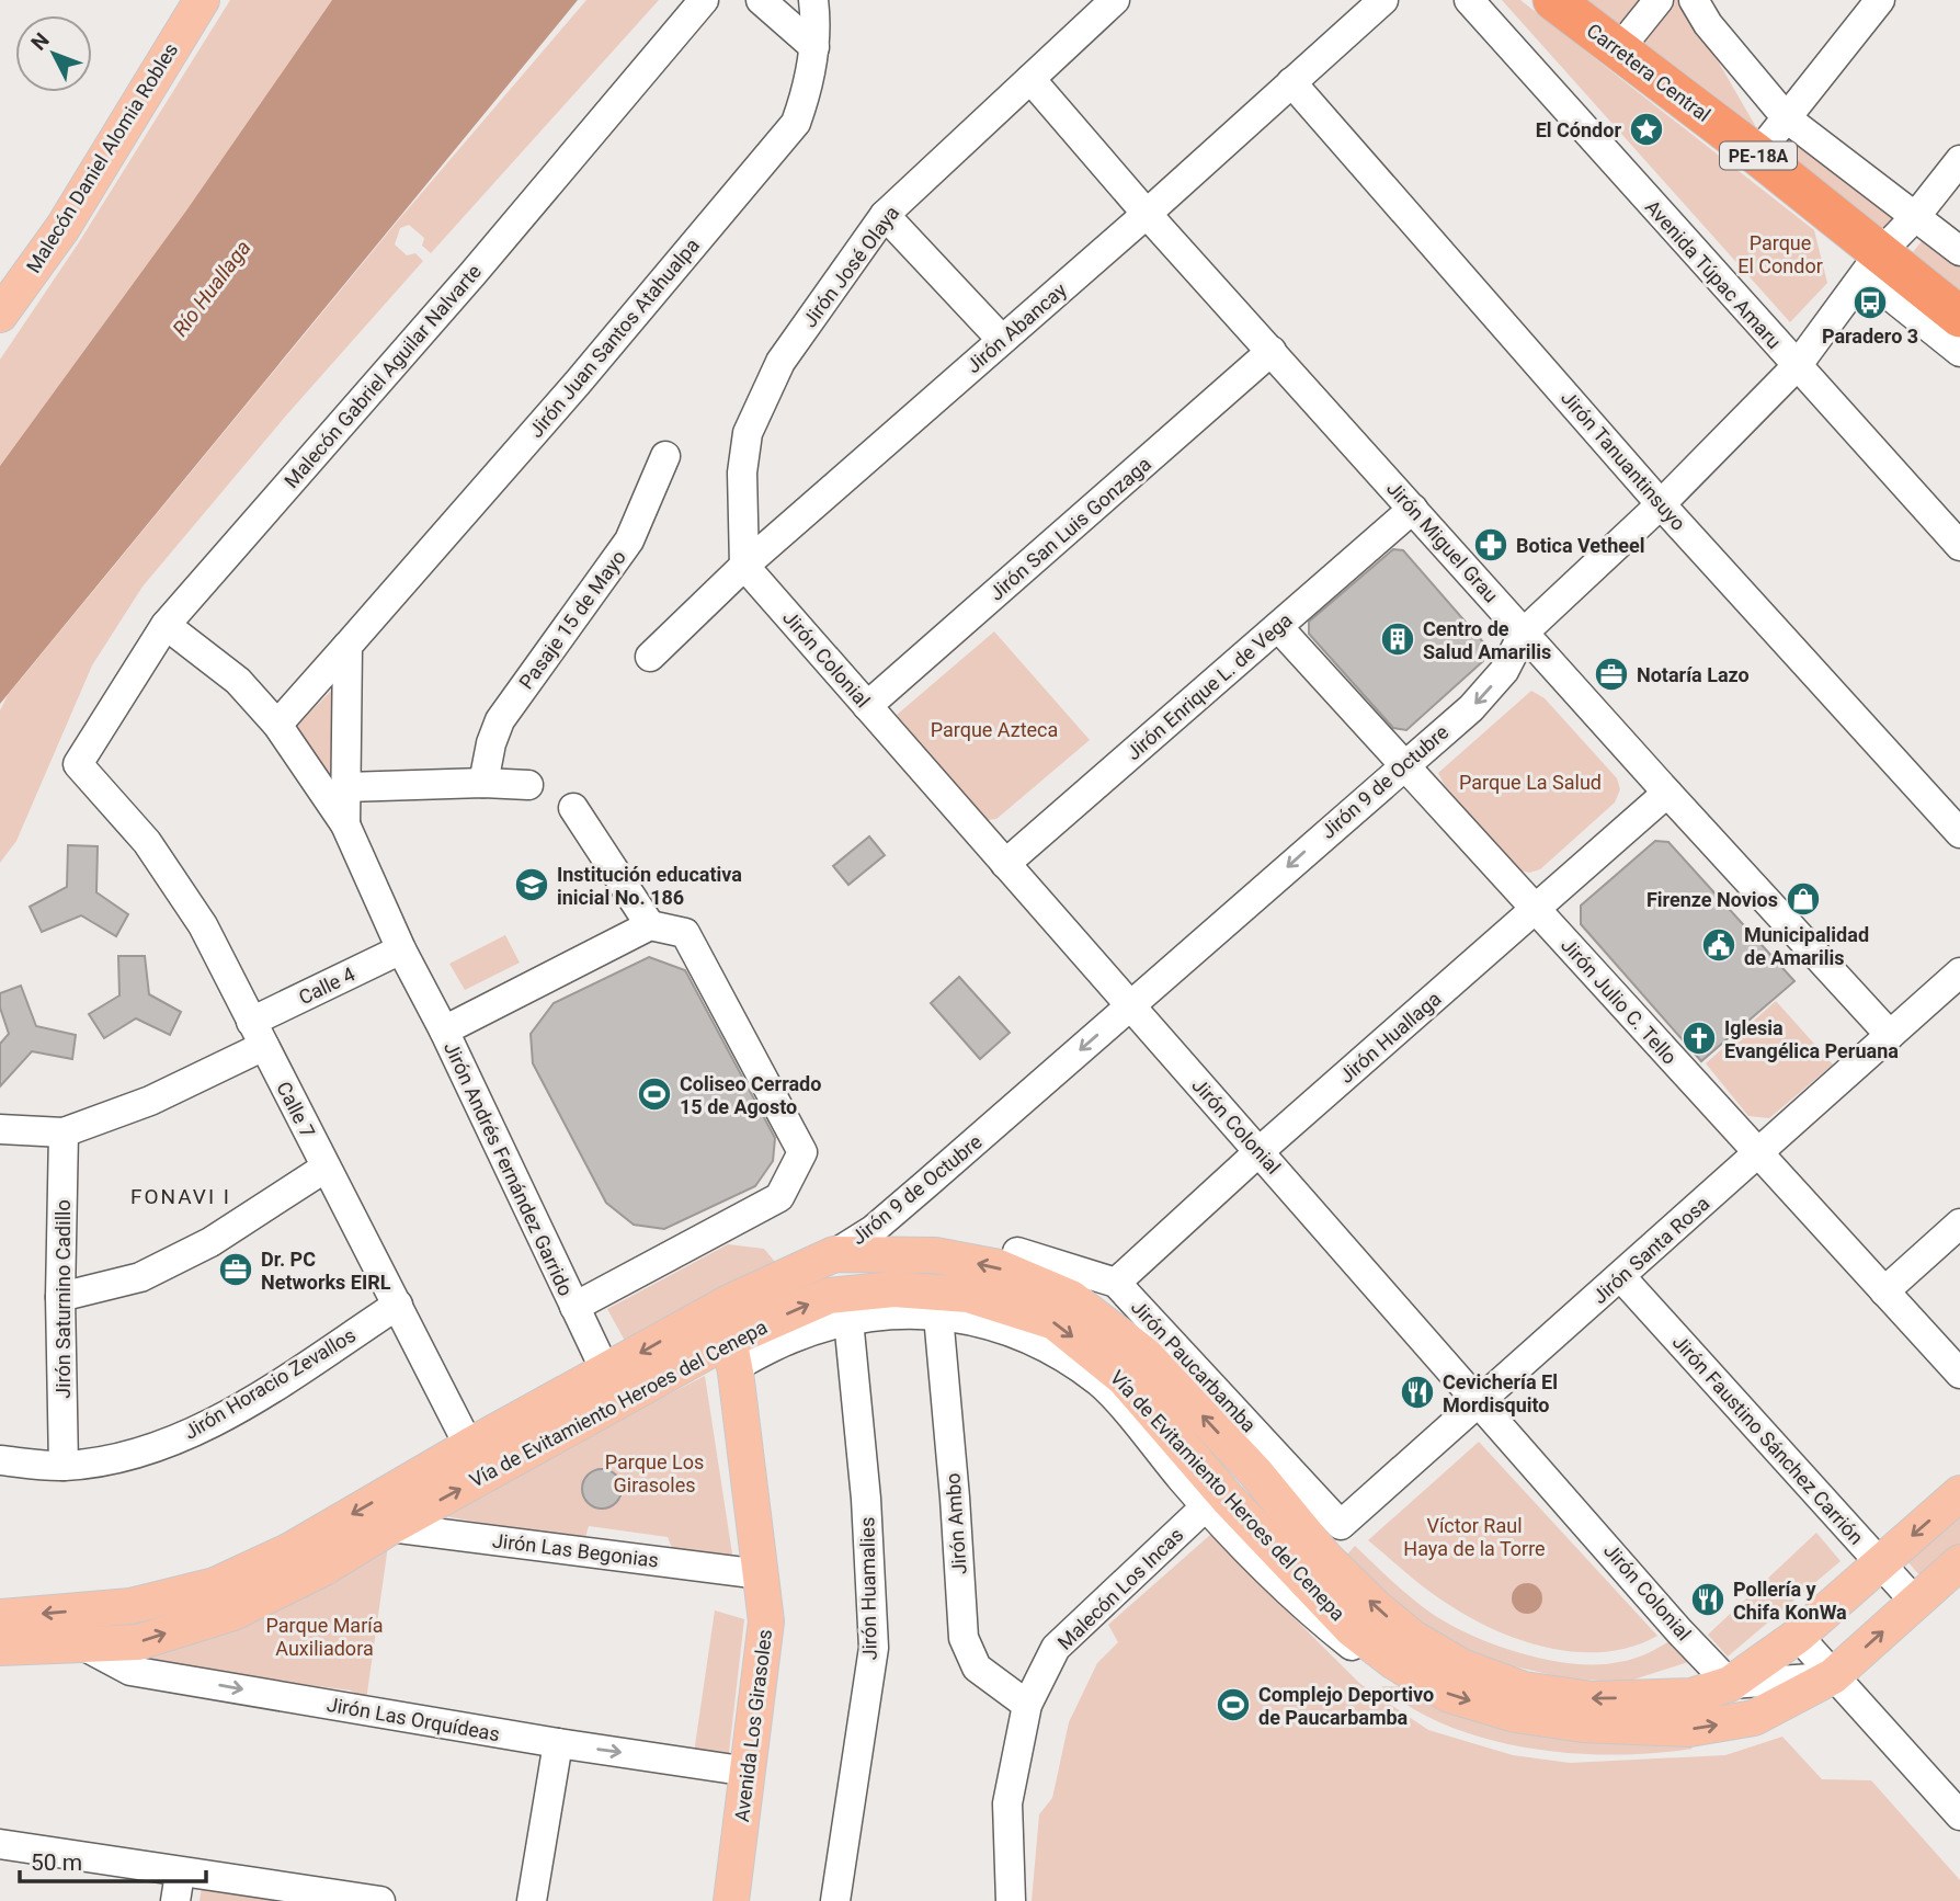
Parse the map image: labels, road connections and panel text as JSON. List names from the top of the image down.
{
  "streets": {
    "highway": ["Carretera Central", "PE-18A"],
    "main road": ["Malecón Daniel Alomia Robles", "Vía de Evitamiento Heroes del Cenepa", "Avenida Los Girasoles"],
    "street": [
      "Jirón José Olaya",
      "Avenida Túpac Amaru",
      "Jirón Abancay",
      "Jirón Juan Santos Atahualpa",
      "Malecón Gabriel Aguilar Nalvarte",
      "Jirón Tanuantinsuyo",
      "Jirón San Luis Gonzaga",
      "Jirón Miguel Grau",
      "Pasaje 15 de Mayo",
      "Jirón Colonial",
      "Jirón Enrique L. de Vega",
      "Jirón 9 de Octubre",
      "Calle 4",
      "Jirón Julio C. Tello",
      "Jirón Huallaga",
      "Calle 7",
      "Jirón Andrés Fernández Garrido",
      "Jirón Santa Rosa",
      "Jirón Saturnino Cadillo",
      "Jirón Paucarbamba",
      "Jirón Horacio Zevallos",
      "Jirón Faustino Sánchez Carrión",
      "Jirón Ambo",
      "Jirón Las Begonias",
      "Jirón Huamalies",
      "Malecón Los Incas",
      "Jirón Las Orquídeas"
    ]
  },
  "crossings": [
    ["Carretera Central", "Jirón 9 de Octubre"],
    ["Jirón José Olaya", "Jirón Abancay"],
    ["Jirón José Olaya", "Jirón Miguel Grau"],
    ["Jirón José Olaya", "Jirón Colonial"],
    ["Avenida Túpac Amaru", "Jirón 9 de Octubre"],
    ["Jirón Abancay", "Jirón Tanuantinsuyo"],
    ["Jirón Abancay", "Jirón Miguel Grau"],
    ["Jirón Abancay", "Jirón Colonial"],
    ["Jirón Juan Santos Atahualpa", "Jirón Andrés Fernández Garrido"],
    ["Malecón Gabriel Aguilar Nalvarte", "Calle 7"],
    ["Malecón Gabriel Aguilar Nalvarte", "Jirón Andrés Fernández Garrido"],
    ["Jirón Tanuantinsuyo", "Jirón 9 de Octubre"],
    ["Jirón San Luis Gonzaga", "Jirón Miguel Grau"],
    ["Jirón San Luis Gonzaga", "Jirón Colonial"],
    ["Jirón Miguel Grau", "Jirón Enrique L. de Vega"],
    ["Jirón Miguel Grau", "Jirón 9 de Octubre"],
    ["Jirón Miguel Grau", "Jirón Huallaga"],
    ["Jirón Miguel Grau", "Jirón Santa Rosa"],
    ["Jirón Colonial", "Jirón Enrique L. de Vega"],
    ["Jirón Colonial", "Jirón 9 de Octubre"],
    ["Jirón Colonial", "Jirón Huallaga"],
    ["Jirón Colonial", "Jirón Santa Rosa"],
    ["Jirón Colonial", "Vía de Evitamiento Heroes del Cenepa"],
    ["Jirón Enrique L. de Vega", "Jirón Julio C. Tello"],
    ["Jirón 9 de Octubre", "Jirón Julio C. Tello"],
    ["Jirón 9 de Octubre", "Vía de Evitamiento Heroes del Cenepa"],
    ["Calle 4", "Calle 7"],
    ["Calle 4", "Jirón Andrés Fernández Garrido"],
    ["Calle 4", "Jirón Saturnino Cadillo"],
    ["Jirón Julio C. Tello", "Jirón Huallaga"],
    ["Jirón Julio C. Tello", "Jirón Santa Rosa"],
    ["Jirón Huallaga", "Jirón Paucarbamba"],
    ["Calle 7", "Jirón Horacio Zevallos"],
    ["Calle 7", "Vía de Evitamiento Heroes del Cenepa"],
    ["Jirón Andrés Fernández Garrido", "Vía de Evitamiento Heroes del Cenepa"],
    ["Jirón Santa Rosa", "Jirón Paucarbamba"],
    ["Jirón Santa Rosa", "Jirón Faustino Sánchez Carrión"],
    ["Jirón Saturnino Cadillo", "Jirón Horacio Zevallos"],
    ["Vía de Evitamiento Heroes del Cenepa", "Jirón Faustino Sánchez Carrión"],
    ["Vía de Evitamiento Heroes del Cenepa", "Jirón Las Begonias"],
    ["Vía de Evitamiento Heroes del Cenepa", "Jirón Las Orquídeas"],
    ["Vía de Evitamiento Heroes del Cenepa", "Avenida Los Girasoles"],
    ["Jirón Ambo", "Malecón Los Incas"],
    ["Jirón Las Begonias", "Avenida Los Girasoles"],
    ["Jirón Las Orquídeas", "Avenida Los Girasoles"]
  ],
  "one_way": ["Jirón 9 de Octubre"],
  "districts": ["FONAVI I"],
  "water": ["Río Huallaga"],
  "parks": [
    "Parque El Condor",
    "Parque Azteca",
    "Parque La Salud",
    "Parque Los Girasoles",
    "Víctor Raul Haya de la Torre",
    "Parque María Auxiliadora"
  ],
  "places": {
    "place": ["El Cóndor"],
    "bus stop": ["Paradero 3"],
    "pharmacy": ["Botica Vetheel"],
    "building": ["Centro de Salud Amarilis"],
    "office": ["Notaría Lazo", "Dr. PC Networks EIRL"],
    "school or university": ["Institución educativa inicial No. 186"],
    "shop": ["Firenze Novios"],
    "public building": ["Municipalidad de Amarilis"],
    "church": ["Iglesia Evangélica Peruana"],
    "sports": ["Coliseo Cerrado 15 de Agosto", "Complejo Deportivo de Paucarbamba"],
    "restaurant": ["Cevichería El Mordisquito", "Pollería y Chifa KonWa"]
  },
  "scale_bar": "50 m",
  "north": "top left"
}
